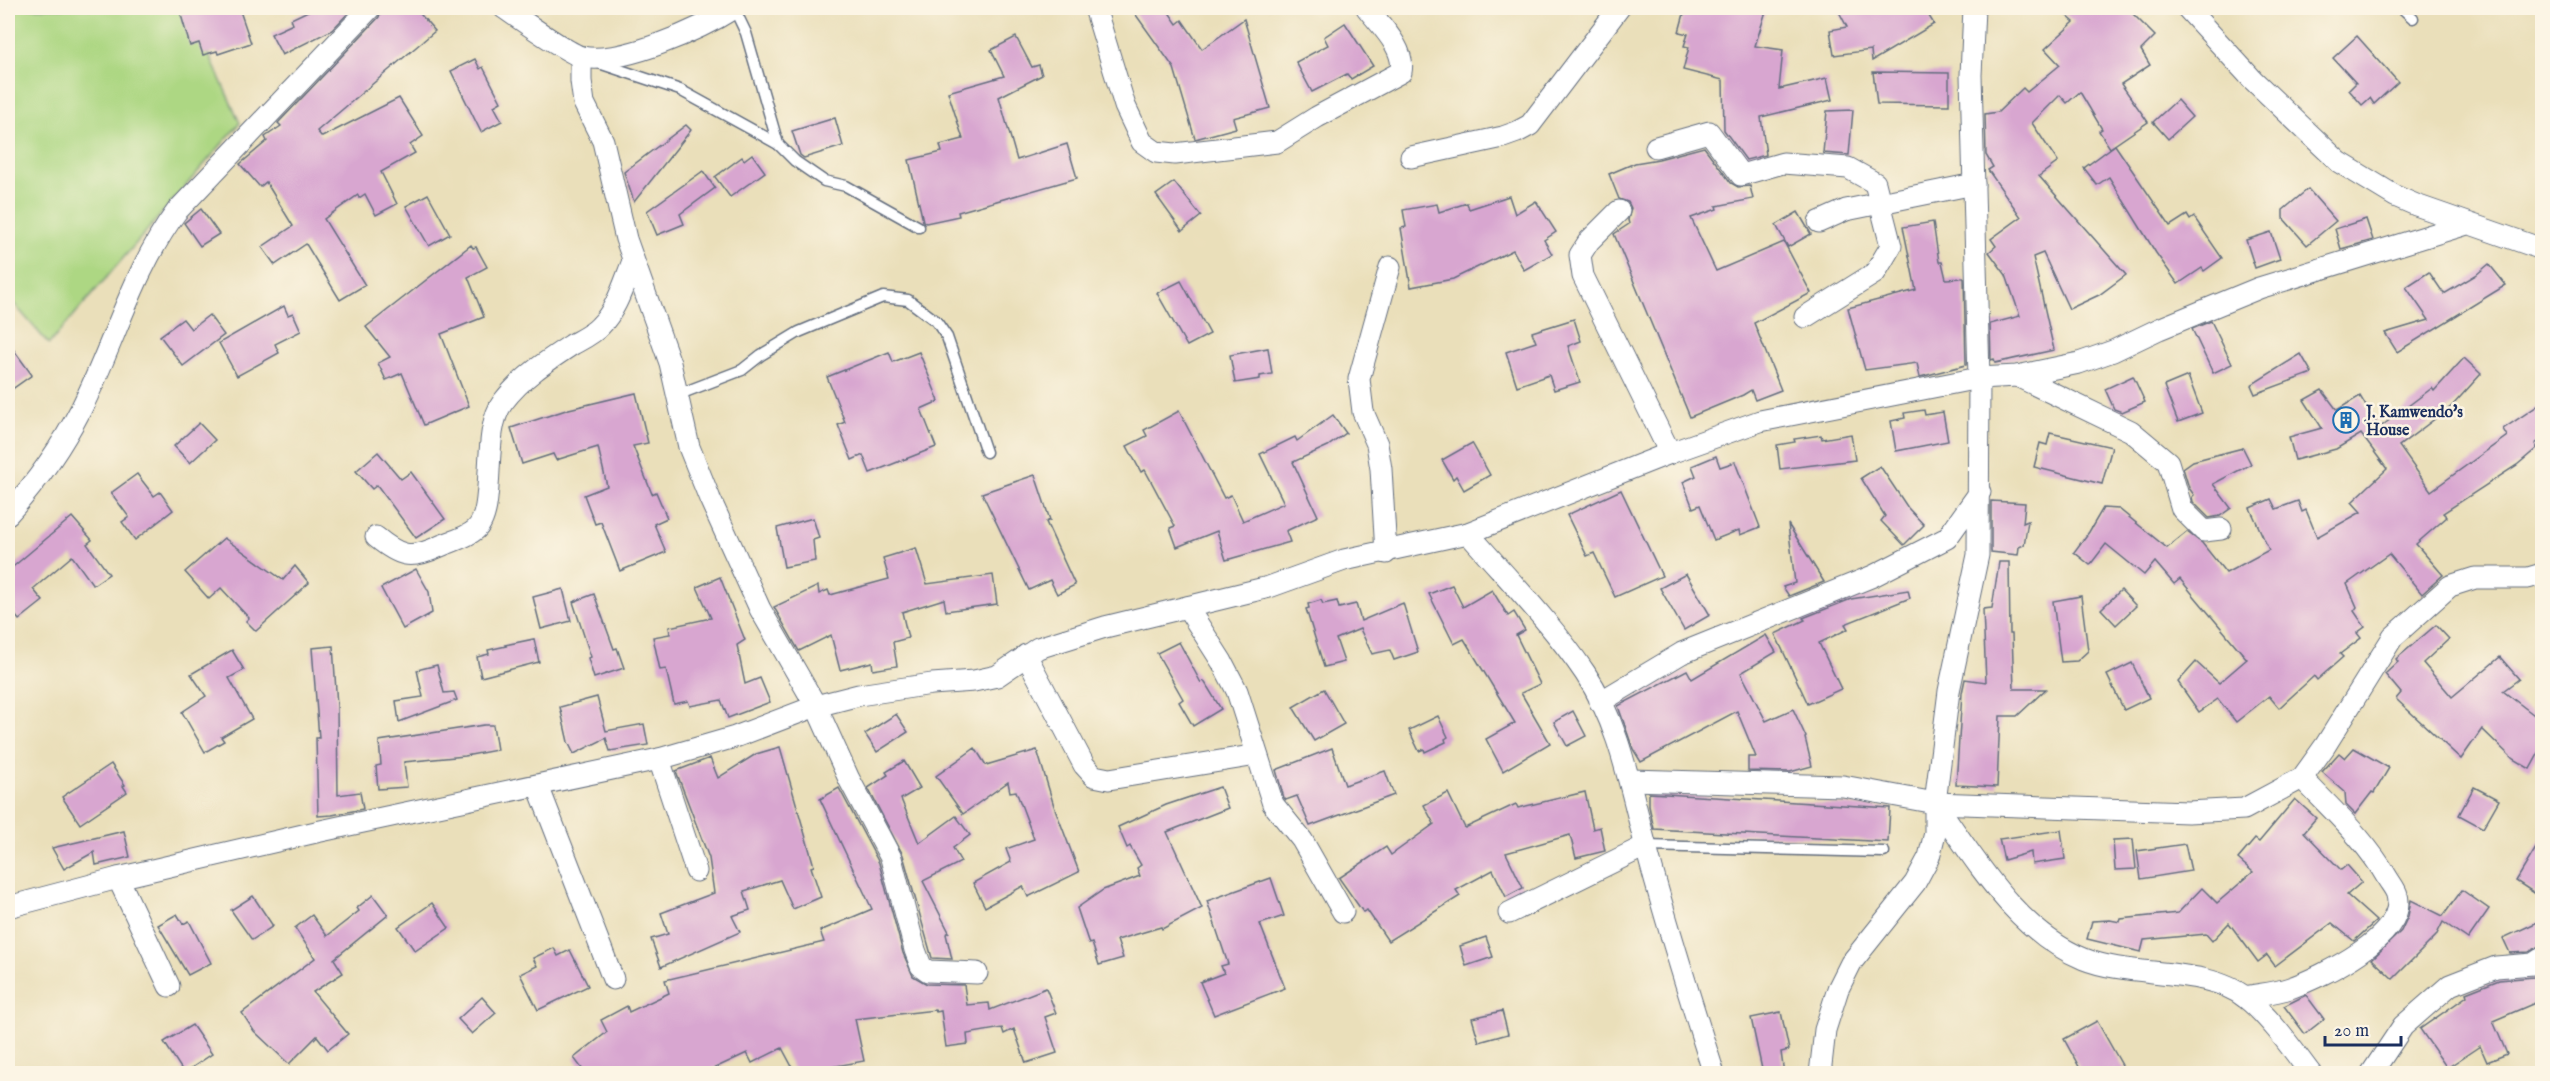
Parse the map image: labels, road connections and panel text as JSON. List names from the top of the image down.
{
  "places": {
    "building": ["J. Kamwendo's House"]
  },
  "scale_bar": "20 m"
}
